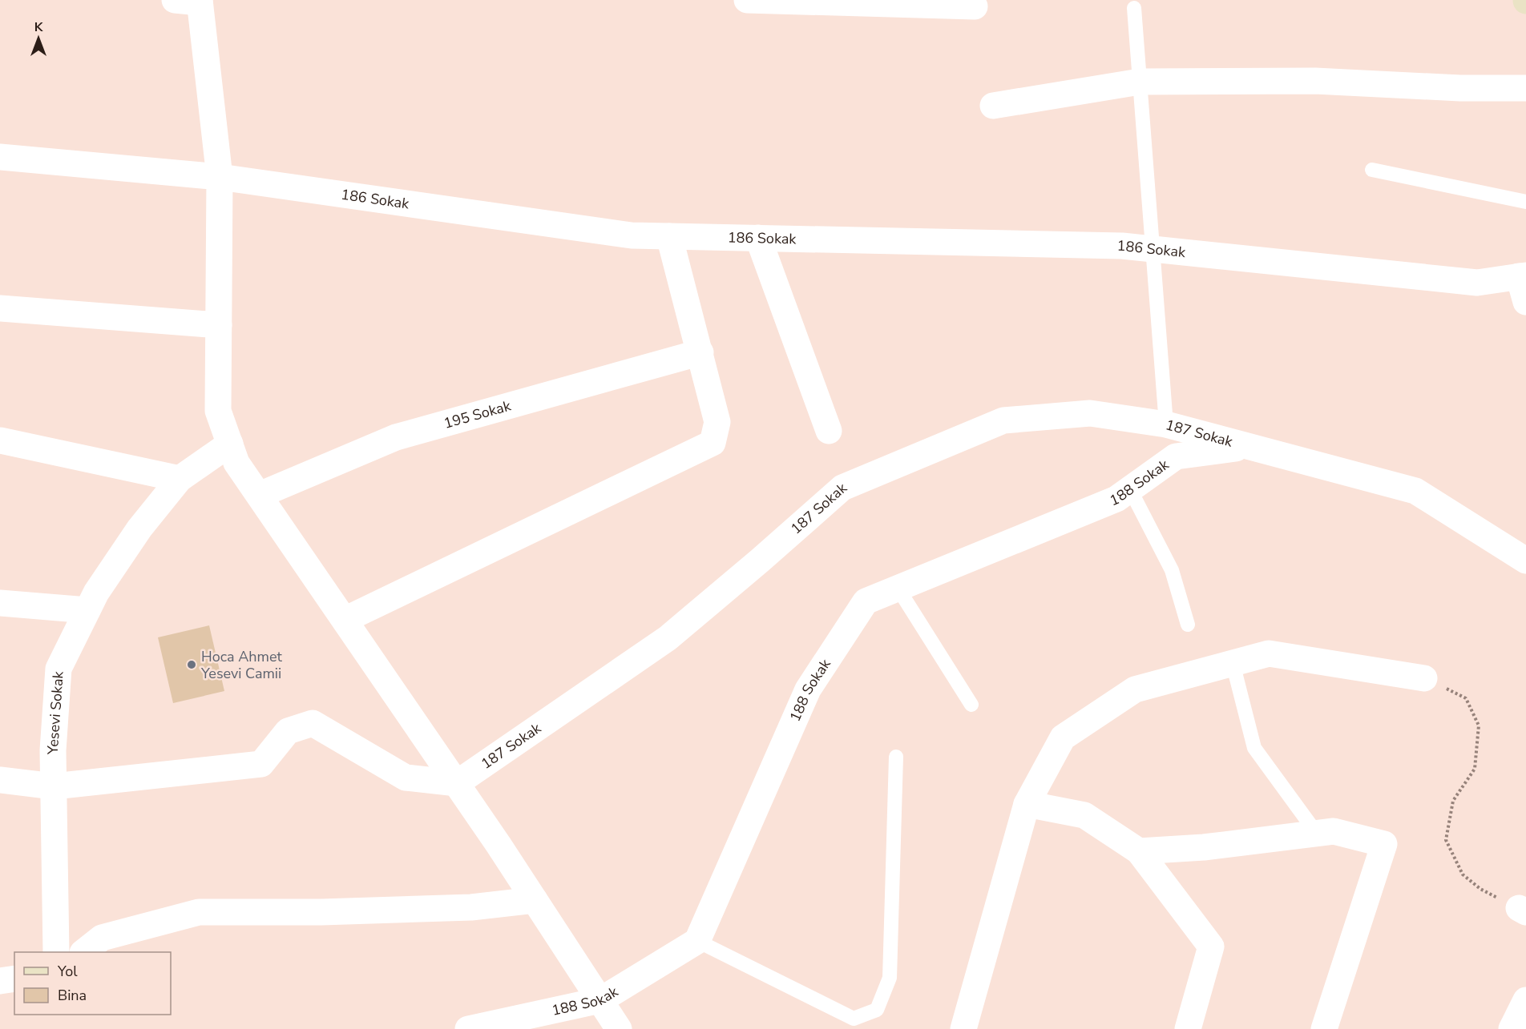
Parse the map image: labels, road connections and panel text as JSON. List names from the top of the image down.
{
  "streets": {
    "street": [
      "186 Sokak",
      "195 Sokak",
      "187 Sokak",
      "188 Sokak",
      "Yesevi Sokak"
    ]
  },
  "crossings": [
    ["187 Sokak", "188 Sokak"]
  ],
  "places": ["Hoca Ahmet Yesevi Camii"],
  "legend": ["Yol", "Bina"],
  "north": "top"
}
